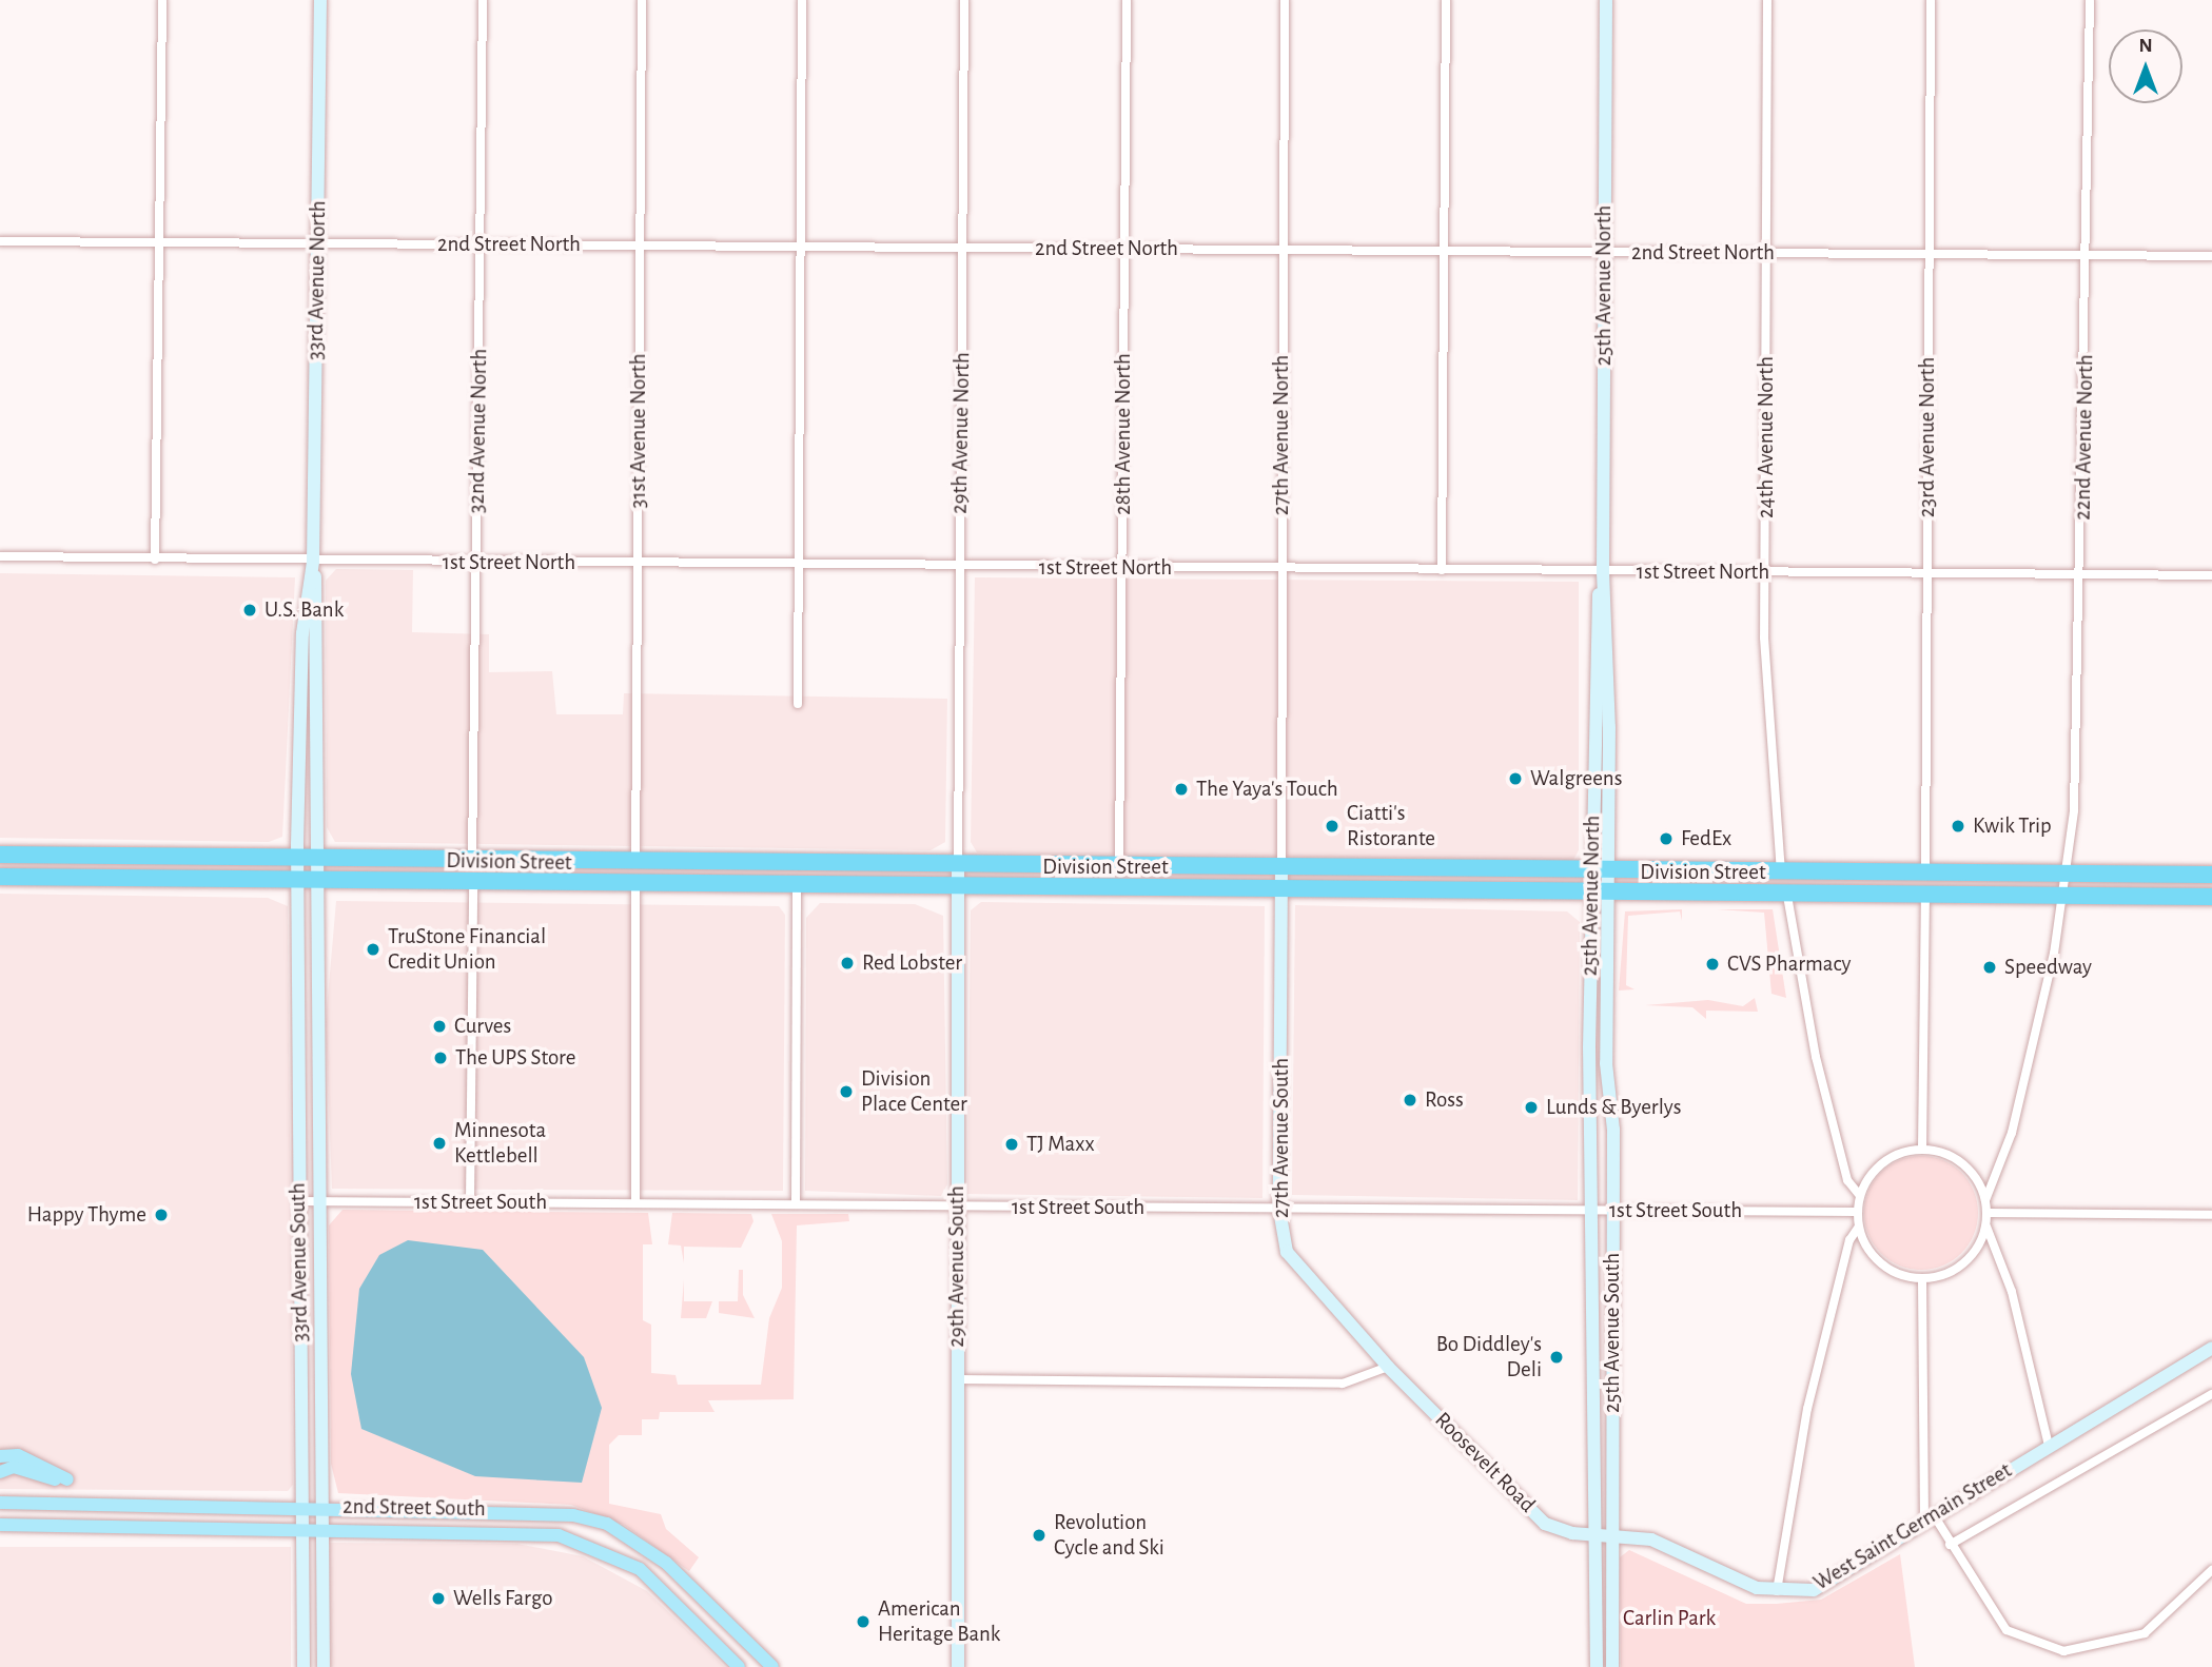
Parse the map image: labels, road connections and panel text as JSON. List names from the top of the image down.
{
  "streets": {
    "highway": ["Division Street"],
    "main road": ["2nd Street South"],
    "street": [
      "2nd Street North",
      "33rd Avenue North",
      "25th Avenue North",
      "32nd Avenue North",
      "31st Avenue North",
      "29th Avenue North",
      "28th Avenue North",
      "27th Avenue North",
      "24th Avenue North",
      "23rd Avenue North",
      "22nd Avenue North",
      "1st Street North",
      "27th Avenue South",
      "1st Street South",
      "33rd Avenue South",
      "29th Avenue South",
      "25th Avenue South",
      "Roosevelt Road",
      "West Saint Germain Street"
    ]
  },
  "crossings": [
    ["2nd Street North", "33rd Avenue North"],
    ["2nd Street North", "25th Avenue North"],
    ["2nd Street North", "32nd Avenue North"],
    ["2nd Street North", "31st Avenue North"],
    ["2nd Street North", "29th Avenue North"],
    ["2nd Street North", "28th Avenue North"],
    ["2nd Street North", "27th Avenue North"],
    ["2nd Street North", "24th Avenue North"],
    ["2nd Street North", "23rd Avenue North"],
    ["2nd Street North", "22nd Avenue North"],
    ["33rd Avenue North", "1st Street North"],
    ["33rd Avenue North", "Division Street"],
    ["33rd Avenue North", "33rd Avenue South"],
    ["25th Avenue North", "1st Street North"],
    ["25th Avenue North", "Division Street"],
    ["25th Avenue North", "25th Avenue South"],
    ["32nd Avenue North", "1st Street North"],
    ["32nd Avenue North", "Division Street"],
    ["31st Avenue North", "1st Street North"],
    ["31st Avenue North", "Division Street"],
    ["29th Avenue North", "1st Street North"],
    ["29th Avenue North", "Division Street"],
    ["29th Avenue North", "29th Avenue South"],
    ["28th Avenue North", "1st Street North"],
    ["28th Avenue North", "Division Street"],
    ["27th Avenue North", "1st Street North"],
    ["27th Avenue North", "Division Street"],
    ["27th Avenue North", "27th Avenue South"],
    ["24th Avenue North", "1st Street North"],
    ["24th Avenue North", "Division Street"],
    ["23rd Avenue North", "1st Street North"],
    ["23rd Avenue North", "Division Street"],
    ["22nd Avenue North", "1st Street North"],
    ["22nd Avenue North", "Division Street"],
    ["22nd Avenue North", "1st Street South"],
    ["Division Street", "27th Avenue South"],
    ["Division Street", "33rd Avenue South"],
    ["Division Street", "29th Avenue South"],
    ["27th Avenue South", "1st Street South"],
    ["27th Avenue South", "Roosevelt Road"],
    ["1st Street South", "33rd Avenue South"],
    ["1st Street South", "29th Avenue South"],
    ["1st Street South", "25th Avenue South"],
    ["33rd Avenue South", "2nd Street South"],
    ["25th Avenue South", "Roosevelt Road"],
    ["25th Avenue South", "West Saint Germain Street"],
    ["Roosevelt Road", "West Saint Germain Street"]
  ],
  "parks": ["Carlin Park"],
  "places": [
    "U.S. Bank",
    "Walgreens",
    "The Yaya's Touch",
    "Ciatti's Ristorante",
    "Kwik Trip",
    "FedEx",
    "TruStone Financial Credit Union",
    "Red Lobster",
    "CVS Pharmacy",
    "Speedway",
    "Curves",
    "The UPS Store",
    "Division Place Center",
    "Ross",
    "Lunds & Byerlys",
    "Minnesota Kettlebell",
    "TJ Maxx",
    "Happy Thyme",
    "Bo Diddley's Deli",
    "Revolution Cycle and Ski",
    "Wells Fargo",
    "American Heritage Bank"
  ],
  "north": "top"
}
